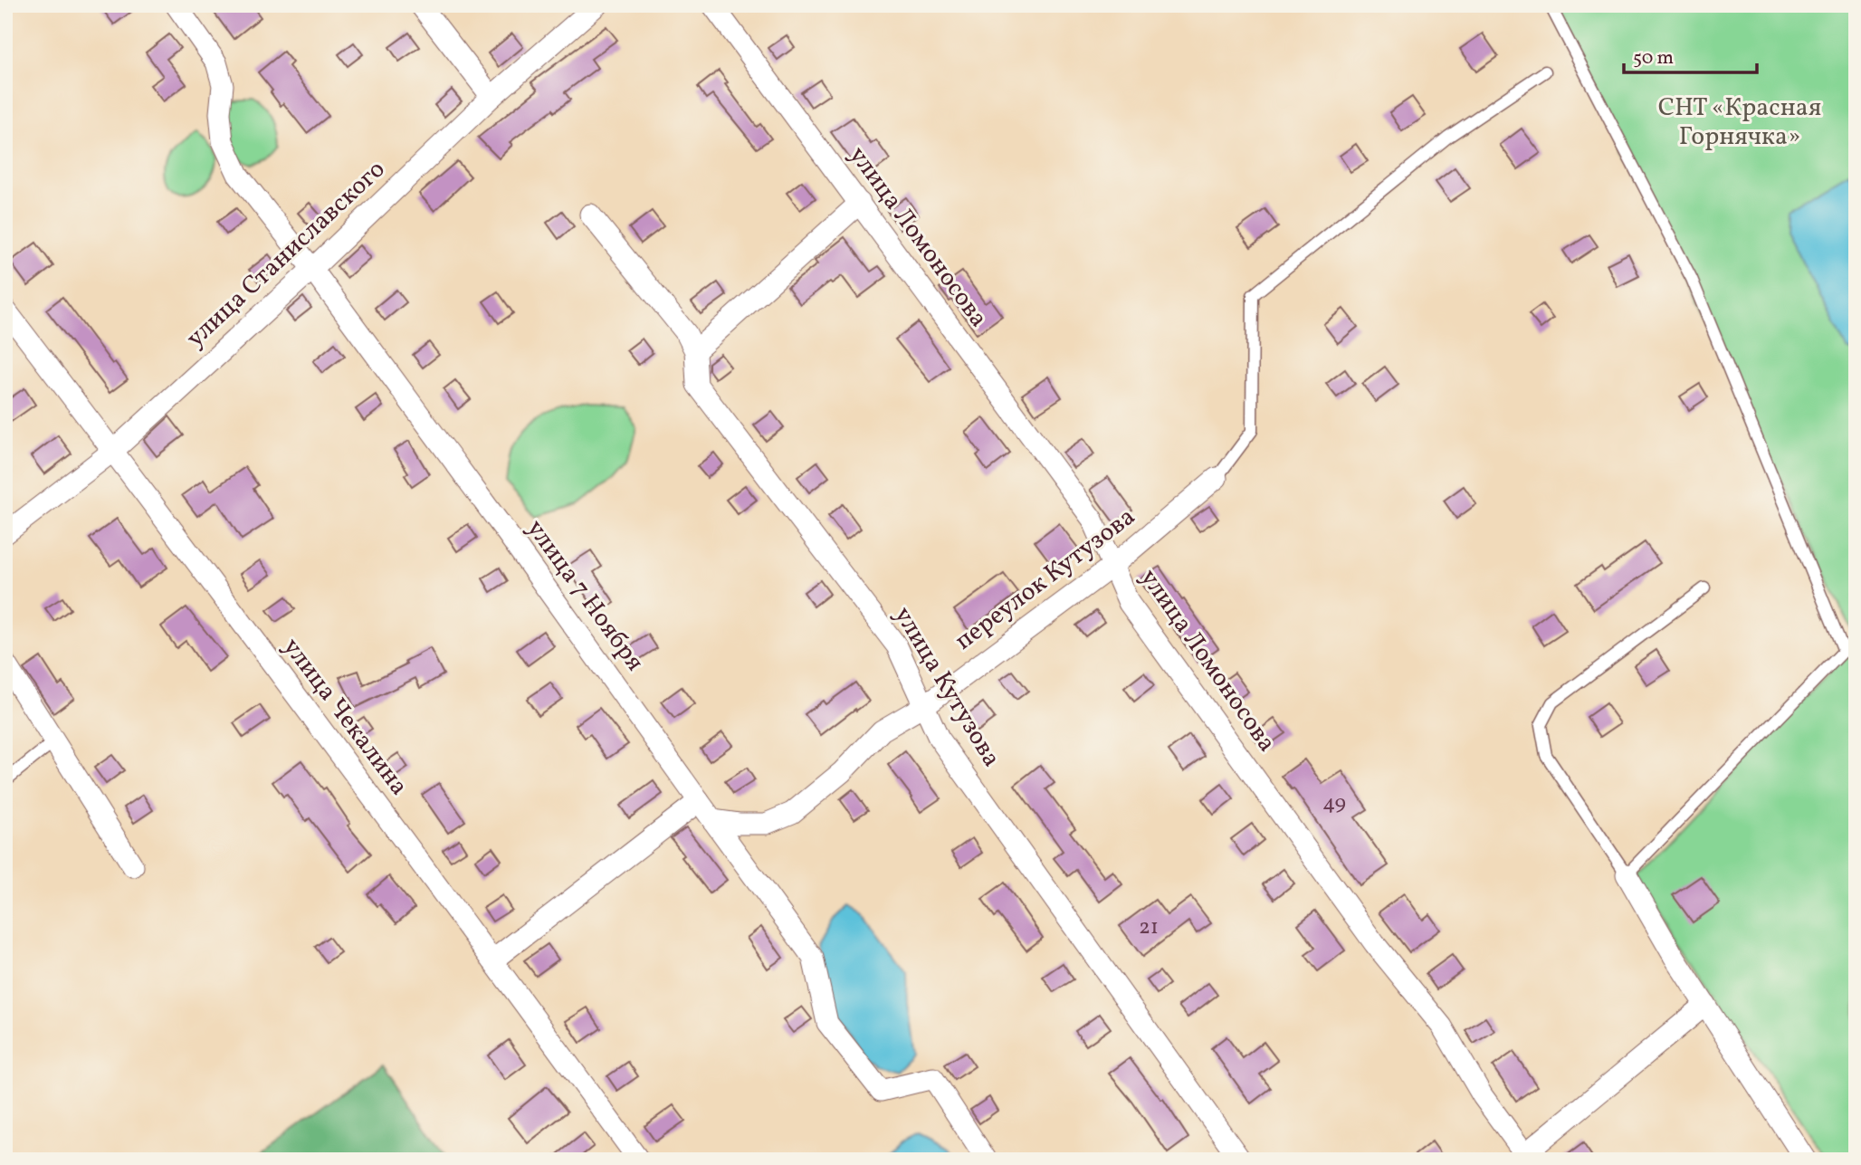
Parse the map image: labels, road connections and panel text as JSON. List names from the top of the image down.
{
  "streets": {
    "street": [
      "улица Ломоносова",
      "улица Станиславского",
      "переулок Кутузова",
      "улица 7 Ноября",
      "улица Кутузова",
      "улица Чекалина"
    ]
  },
  "crossings": [
    ["улица Ломоносова", "переулок Кутузова"],
    ["улица Станиславского", "улица 7 Ноября"],
    ["улица Станиславского", "улица Чекалина"],
    ["переулок Кутузова", "улица 7 Ноября"],
    ["переулок Кутузова", "улица Кутузова"]
  ],
  "parks": ["СНТ «Красная Горнячка»"],
  "house_numbers": ["49", "21"],
  "scale_bar": "50 m"
}
